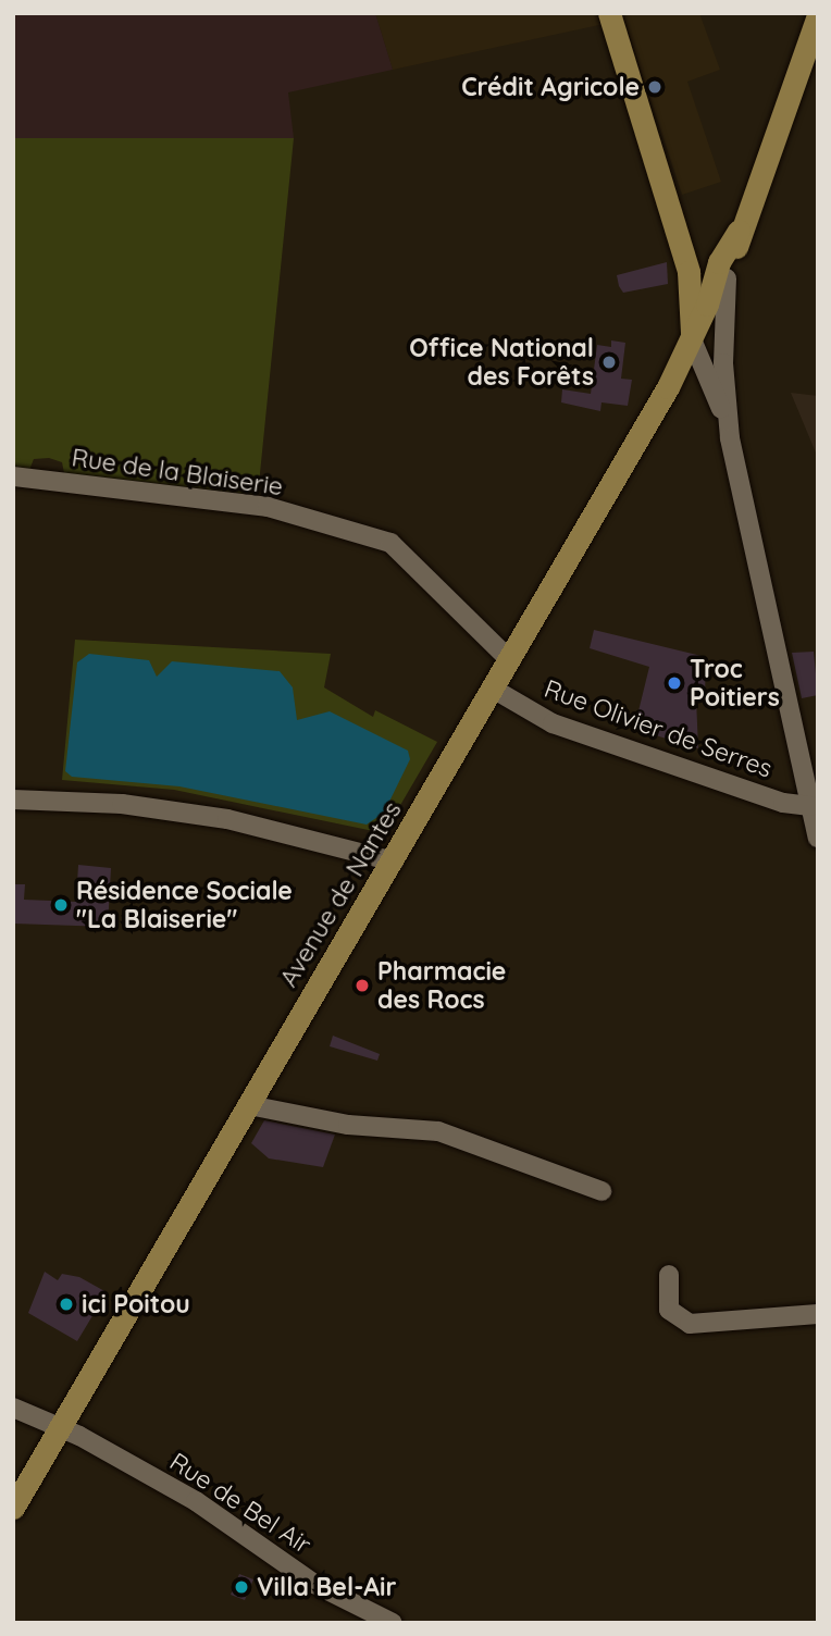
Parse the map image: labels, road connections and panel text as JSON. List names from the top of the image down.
{
  "streets": {
    "main road": ["Avenue de Nantes"],
    "street": ["Rue de la Blaiserie", "Rue Olivier de Serres", "Rue de Bel Air"]
  },
  "crossings": [
    ["Rue de la Blaiserie", "Avenue de Nantes"],
    ["Rue Olivier de Serres", "Avenue de Nantes"],
    ["Avenue de Nantes", "Rue de Bel Air"]
  ],
  "places": [
    "Crédit Agricole",
    "Office National des Forêts",
    "Troc Poitiers",
    "Résidence Sociale \"La Blaiserie\"",
    "Pharmacie des Rocs",
    "ici Poitou",
    "Villa Bel-Air"
  ]
}
